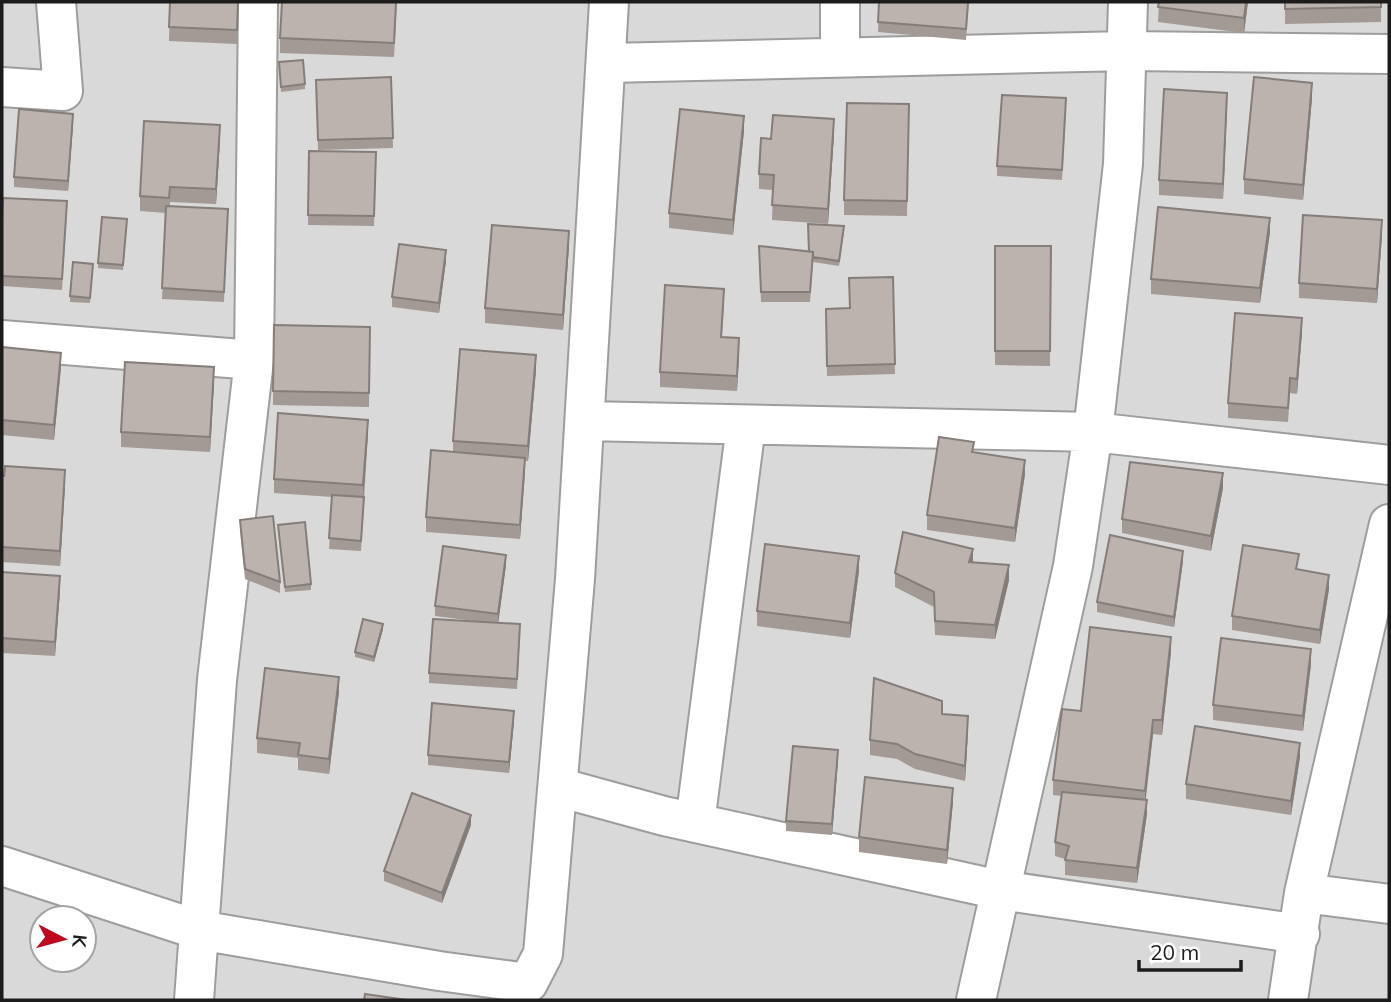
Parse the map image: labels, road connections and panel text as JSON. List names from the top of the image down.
{
  "scale_bar": "20 m",
  "north": "right"
}
